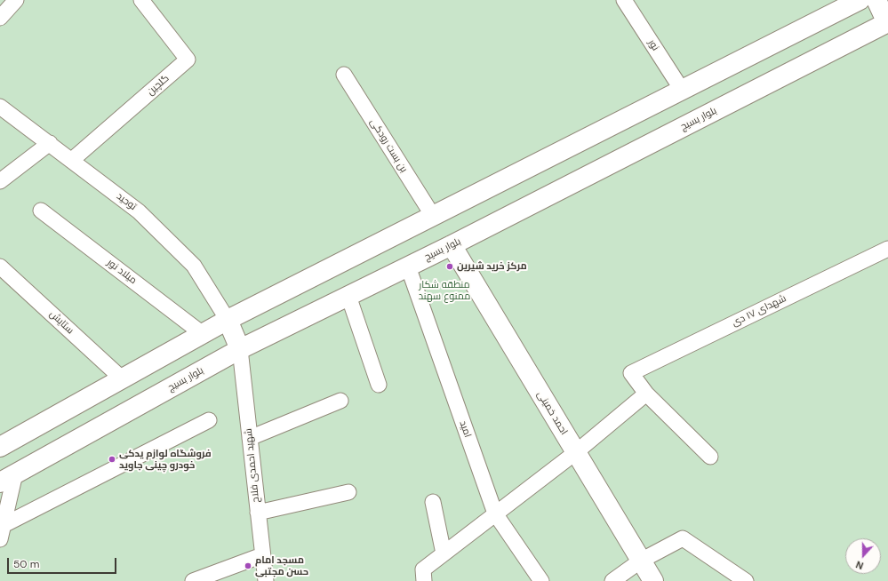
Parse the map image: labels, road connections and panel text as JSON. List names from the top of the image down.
{
  "streets": {
    "main road": ["بلوار بسیج", "احمد خمینی"],
    "street": [
      "نور",
      "گلچین",
      "بن بست رودکی",
      "توحید",
      "میلاد نور",
      "شهدای ۱۷ دی",
      "ستایش",
      "امید",
      "شهید احمدی فلاح"
    ]
  },
  "crossings": [
    ["گلچین", "توحید"],
    ["بلوار بسیج", "احمد خمینی"],
    ["بلوار بسیج", "امید"],
    ["بلوار بسیج", "شهید احمدی فلاح"]
  ],
  "parks": ["منطقه شکار ممنوع سهند"],
  "places": ["مرکز خرید شیرین", "فروشگاه لوازم یدکی خودرو چینی جاوید", "مسجد امام حسن مجتبی"],
  "scale_bar": "50 m",
  "north": "bottom"
}
